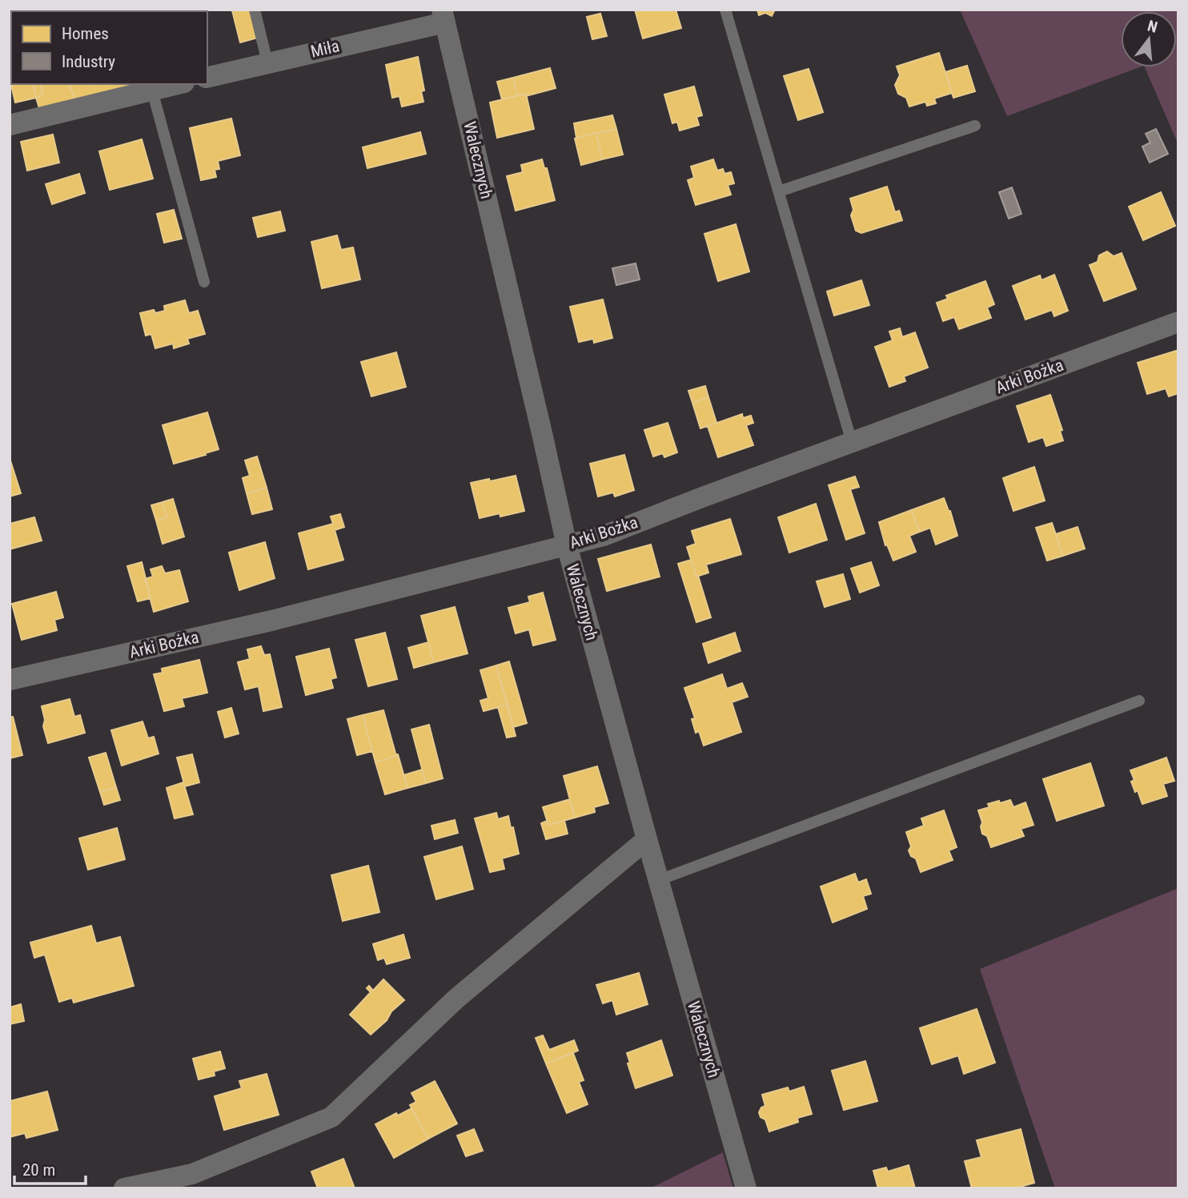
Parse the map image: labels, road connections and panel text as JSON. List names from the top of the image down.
{
  "streets": {
    "street": ["Miła", "Walecznych", "Arki Bożka"]
  },
  "crossings": [
    ["Miła", "Walecznych"],
    ["Walecznych", "Arki Bożka"]
  ],
  "legend": ["Homes", "Industry"],
  "scale_bar": "20 m",
  "north": "top"
}
